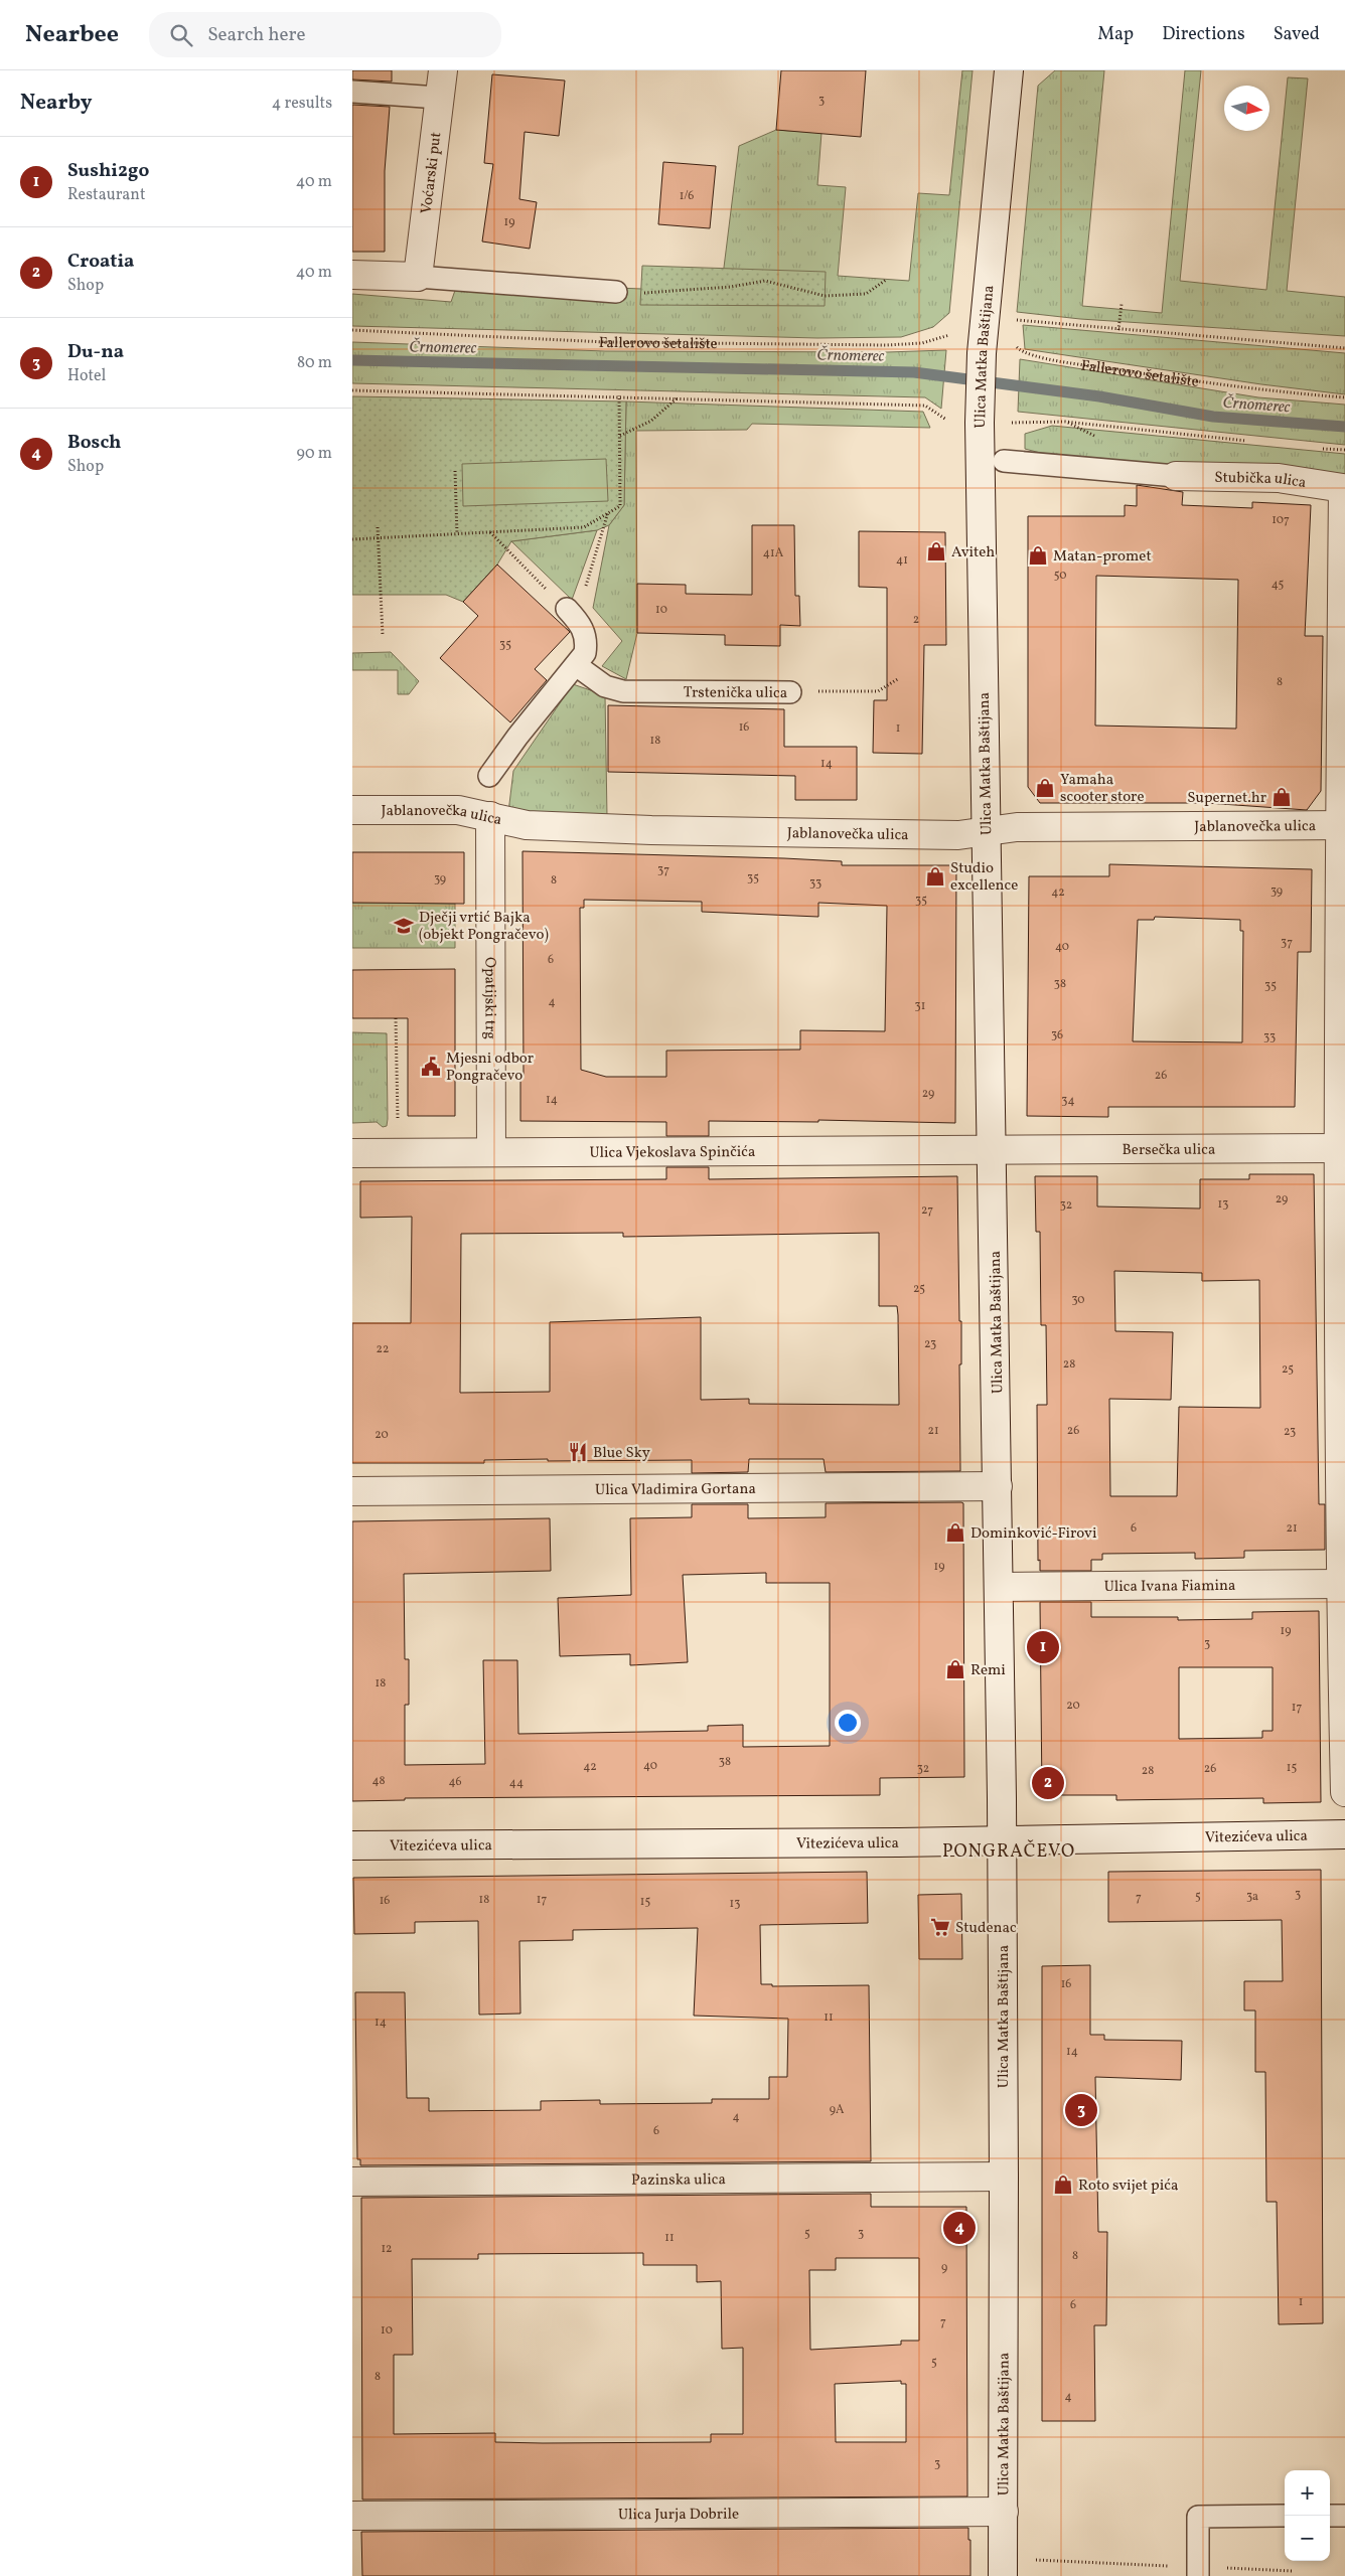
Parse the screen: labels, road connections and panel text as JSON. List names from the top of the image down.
{
  "streets": {
    "street": [
      "Voćarski put",
      "Ulica Matka Baštijana",
      "Stubička ulica",
      "Jablanovečka ulica",
      "Opatijski trg",
      "Bersečka ulica",
      "Ulica Vjekoslava Spinčića",
      "Ulica Vladimira Gortana",
      "Ulica Ivana Fiamina",
      "Vitezićeva ulica",
      "Pazinska ulica",
      "Ulica Jurja Dobrile"
    ],
    "lane": ["Trstenička ulica"],
    "path": ["Fallerovo šetalište"]
  },
  "crossings": [
    ["Ulica Matka Baštijana", "Jablanovečka ulica"],
    ["Ulica Matka Baštijana", "Bersečka ulica"],
    ["Ulica Matka Baštijana", "Ulica Vjekoslava Spinčića"],
    ["Ulica Matka Baštijana", "Ulica Vladimira Gortana"],
    ["Ulica Matka Baštijana", "Ulica Ivana Fiamina"],
    ["Ulica Matka Baštijana", "Vitezićeva ulica"],
    ["Ulica Matka Baštijana", "Pazinska ulica"],
    ["Ulica Matka Baštijana", "Ulica Jurja Dobrile"],
    ["Stubička ulica", "Jablanovečka ulica"],
    ["Jablanovečka ulica", "Opatijski trg"],
    ["Opatijski trg", "Ulica Vjekoslava Spinčića"],
    ["Bersečka ulica", "Ulica Vjekoslava Spinčića"]
  ],
  "districts": ["PONGRAČEVO"],
  "water": ["Črnomerec"],
  "places": {
    "shop": [
      "Aviteh",
      "Matan-promet",
      "Yamaha scooter store",
      "Supernet.hr",
      "Studio excellence",
      "Dominković-Firovi",
      "Remi",
      "Roto svijet pića"
    ],
    "school or university": ["Dječji vrtić Bajka (objekt Pongračevo)"],
    "public building": ["Mjesni odbor Pongračevo"],
    "restaurant": ["Blue Sky"],
    "supermarket": ["Studenac"]
  },
  "house_numbers": [
    "3",
    "1/6",
    "19",
    "107",
    "41A",
    "41",
    "50",
    "45",
    "10",
    "2",
    "35",
    "8",
    "16",
    "1",
    "18",
    "14",
    "37",
    "35",
    "39",
    "8",
    "33",
    "39",
    "42",
    "35",
    "37",
    "40",
    "6",
    "38",
    "35",
    "4",
    "31",
    "36",
    "33",
    "26",
    "29",
    "14",
    "34",
    "29",
    "13",
    "32",
    "27",
    "25",
    "30",
    "23",
    "22",
    "28",
    "25",
    "21",
    "26",
    "23",
    "20",
    "6",
    "21",
    "19",
    "19",
    "3",
    "18",
    "20",
    "17",
    "38",
    "40",
    "42",
    "15",
    "32",
    "26",
    "28",
    "48",
    "46",
    "44",
    "3",
    "5",
    "3a",
    "7",
    "18",
    "17",
    "16",
    "15",
    "13",
    "16",
    "11",
    "14",
    "14",
    "9A",
    "4",
    "6",
    "5",
    "3",
    "11",
    "12",
    "8",
    "9",
    "1",
    "6",
    "7",
    "10",
    "5",
    "8",
    "4",
    "3"
  ],
  "north": "right",
  "page": {
    "header": "Nearbee",
    "search": "Search here",
    "nav": ["Map", "Directions", "Saved"],
    "heading": ["Nearby", "4 results"],
    "list": [
      {
        "mark": "1",
        "name": "Sushi2go",
        "note": "Restaurant",
        "value": "40 m"
      },
      {
        "mark": "2",
        "name": "Croatia",
        "note": "Shop",
        "value": "40 m"
      },
      {
        "mark": "3",
        "name": "Du-na",
        "note": "Hotel",
        "value": "80 m"
      },
      {
        "mark": "4",
        "name": "Bosch",
        "note": "Shop",
        "value": "90 m"
      }
    ],
    "pins": [
      "1",
      "2",
      "3",
      "4"
    ],
    "map_buttons": ["+", "−"]
  }
}
